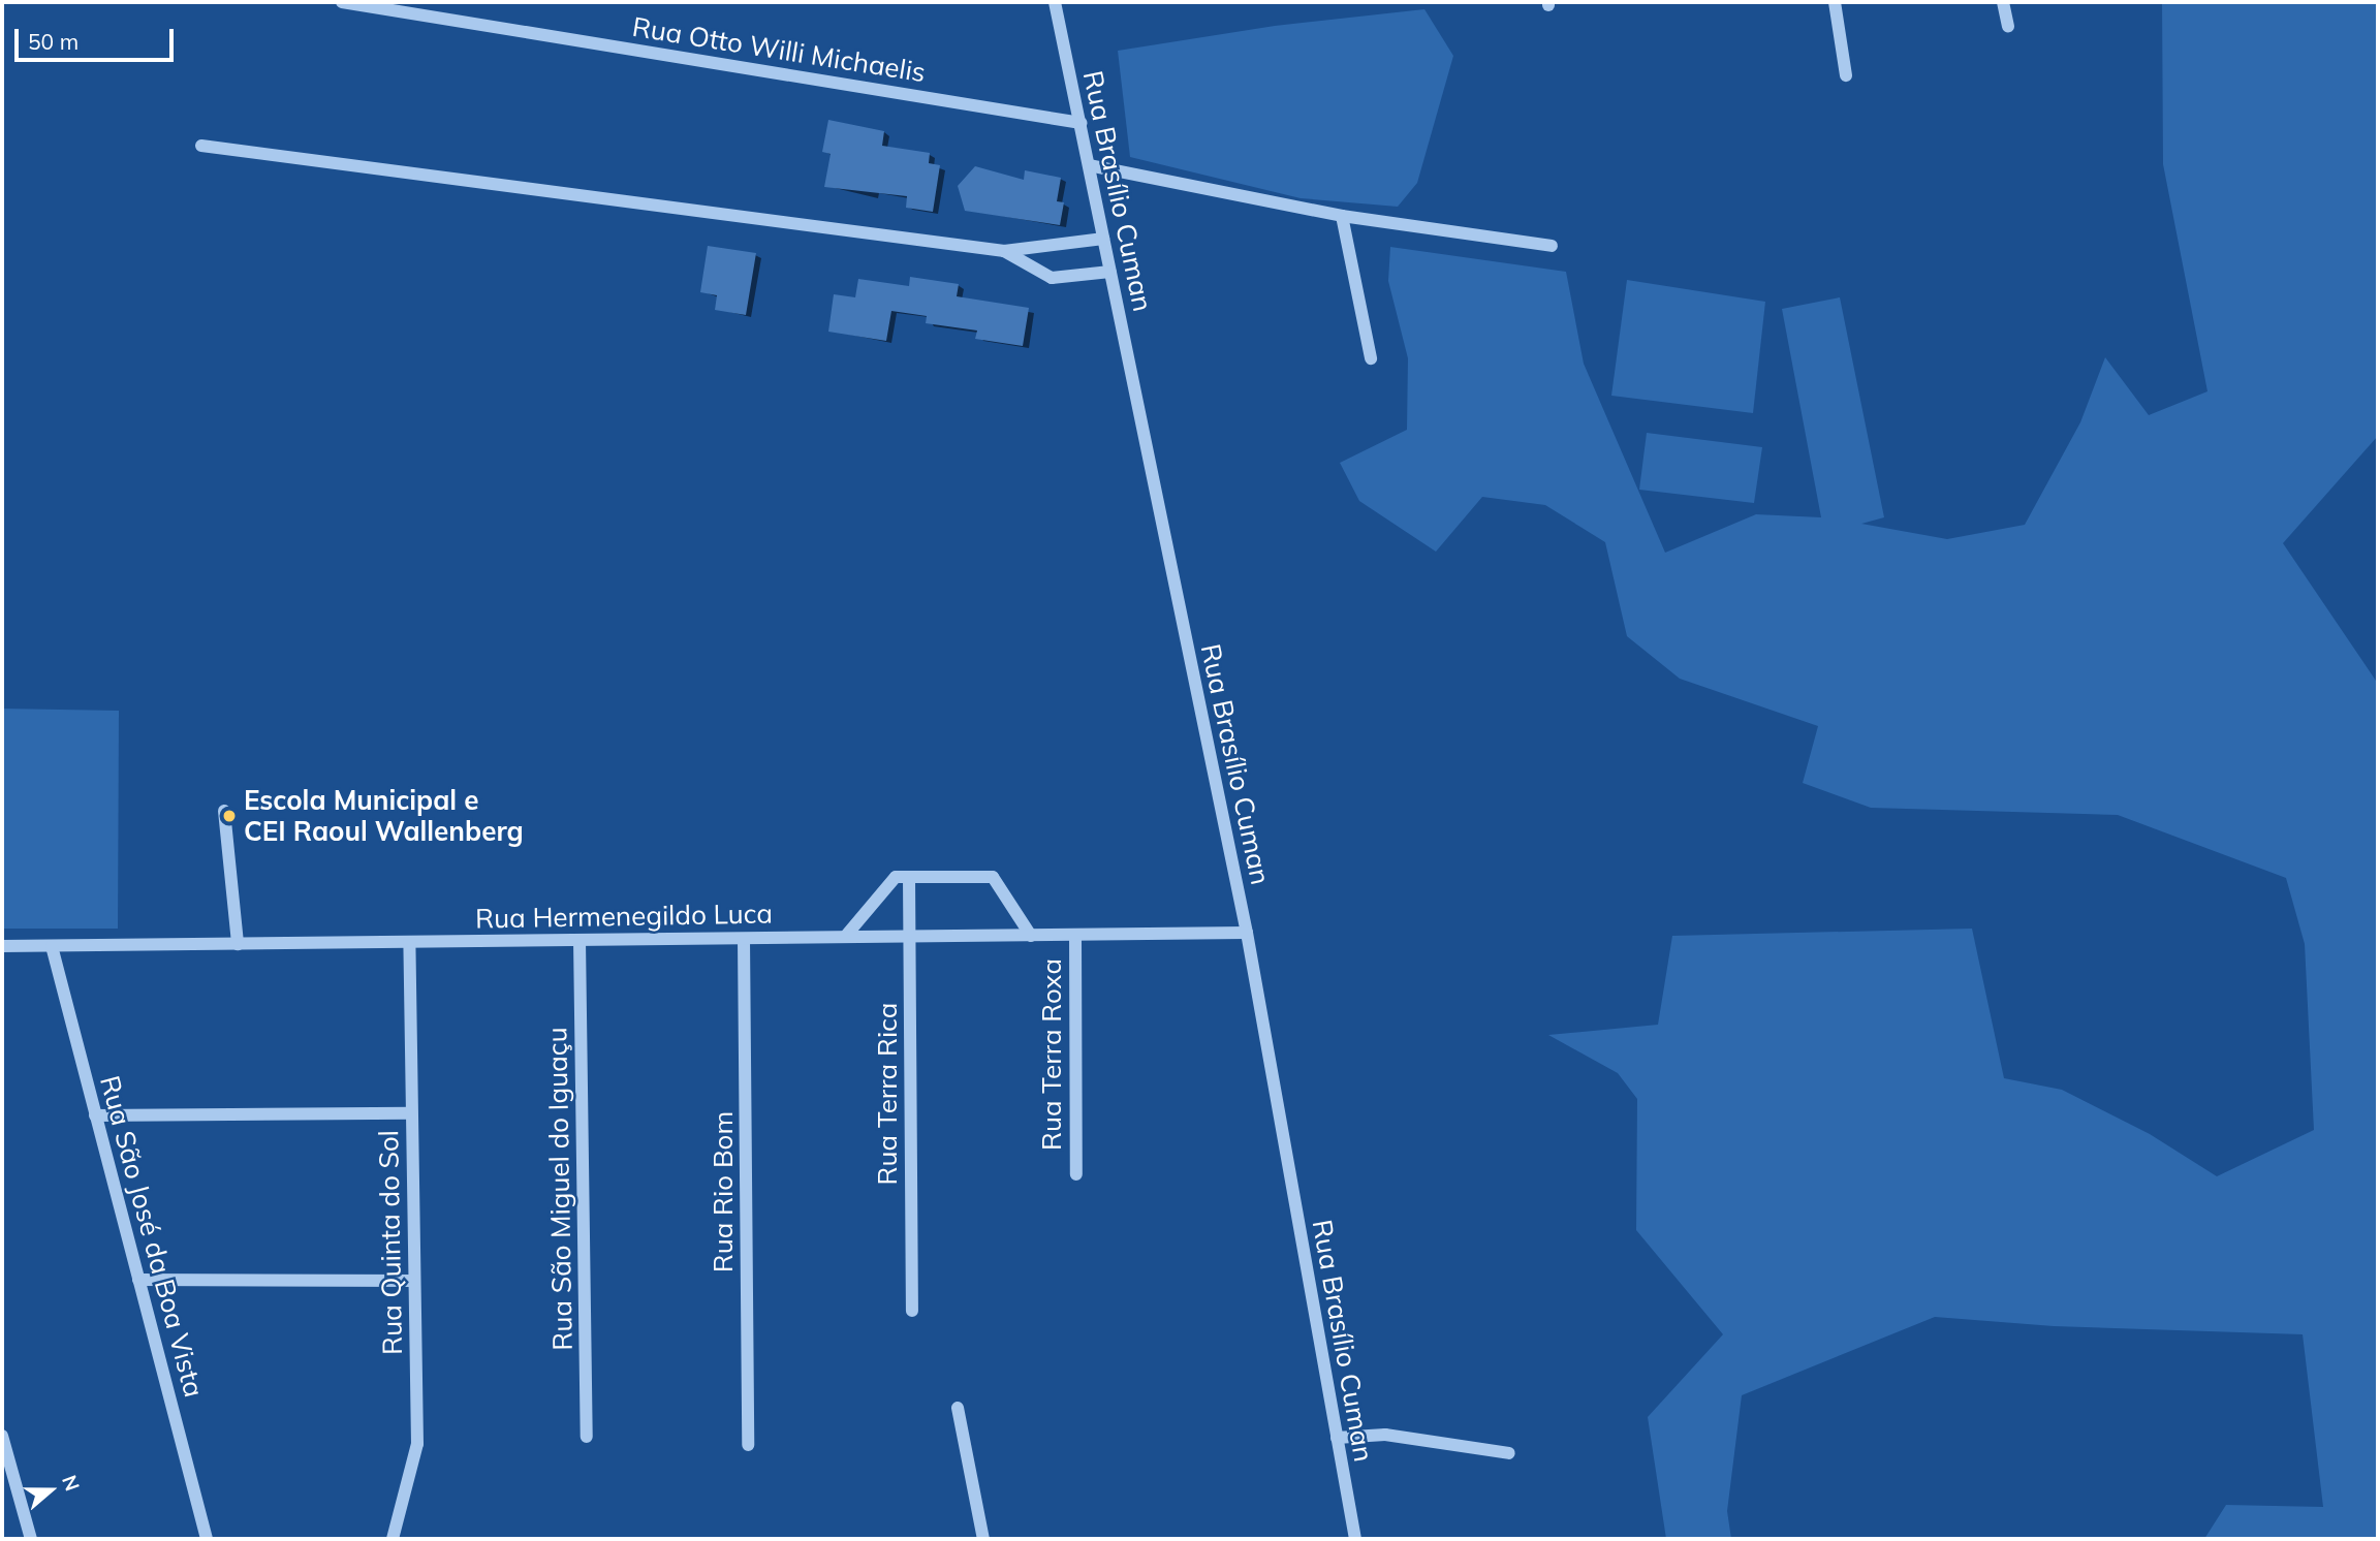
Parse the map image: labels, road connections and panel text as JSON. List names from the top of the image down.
{
  "streets": {
    "street": [
      "Rua Otto Willi Michaelis",
      "Rua Brasílio Cuman",
      "Rua Hermenegildo Luca",
      "Rua Terra Roxa",
      "Rua Terra Rica",
      "Rua São Miguel do Iguaçu",
      "Rua Rio Bom",
      "Rua São José da Boa Vista",
      "Rua Quinta do Sol"
    ]
  },
  "crossings": [
    ["Rua Otto Willi Michaelis", "Rua Brasílio Cuman"],
    ["Rua Brasílio Cuman", "Rua Hermenegildo Luca"],
    ["Rua Hermenegildo Luca", "Rua Terra Roxa"],
    ["Rua Hermenegildo Luca", "Rua Terra Rica"],
    ["Rua Hermenegildo Luca", "Rua São Miguel do Iguaçu"],
    ["Rua Hermenegildo Luca", "Rua Rio Bom"],
    ["Rua Hermenegildo Luca", "Rua São José da Boa Vista"],
    ["Rua Hermenegildo Luca", "Rua Quinta do Sol"]
  ],
  "places": ["Escola Municipal e CEI Raoul Wallenberg"],
  "scale_bar": "50 m",
  "north": "right"
}
